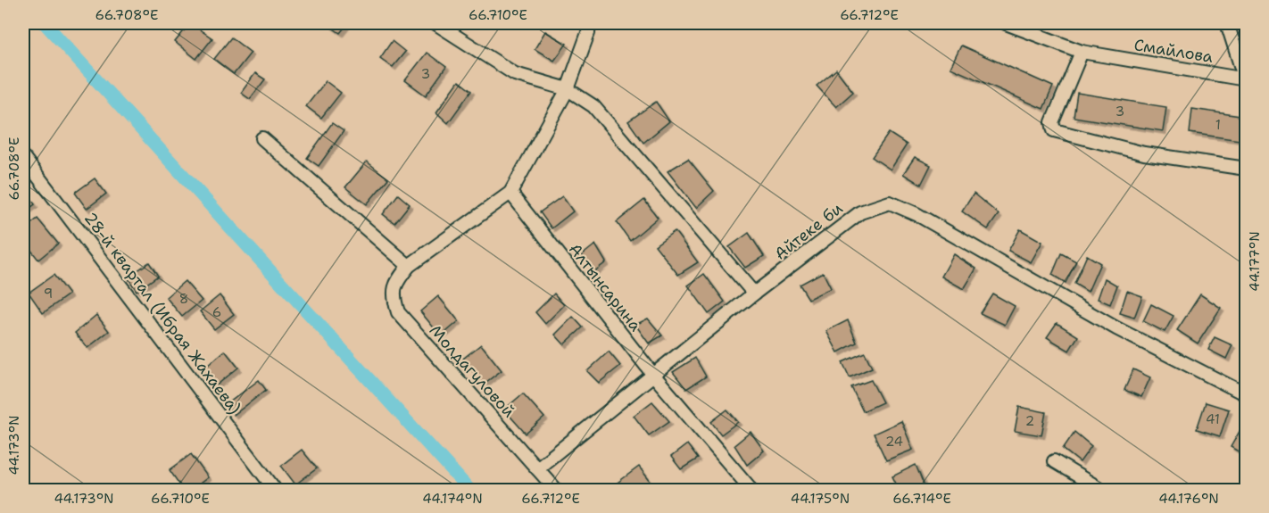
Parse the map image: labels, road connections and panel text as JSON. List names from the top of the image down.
{
  "streets": {
    "street": [
      "Смайлова",
      "Айтеке би",
      "Алтынсарина",
      "28-й квартал (Ибрая Жахаева)",
      "Молдагуловой"
    ]
  },
  "crossings": [
    ["Айтеке би", "Алтынсарина"],
    ["Айтеке би", "Молдагуловой"],
    ["Алтынсарина", "Молдагуловой"]
  ],
  "house_numbers": [
    "3",
    "3",
    "1",
    "9",
    "8",
    "6",
    "41",
    "2",
    "24"
  ],
  "coordinates": [
    "66.708°E",
    "66.710°E",
    "66.712°E",
    "44.177°N",
    "44.173°N",
    "44.174°N",
    "44.175°N",
    "66.714°E",
    "44.176°N"
  ]
}
